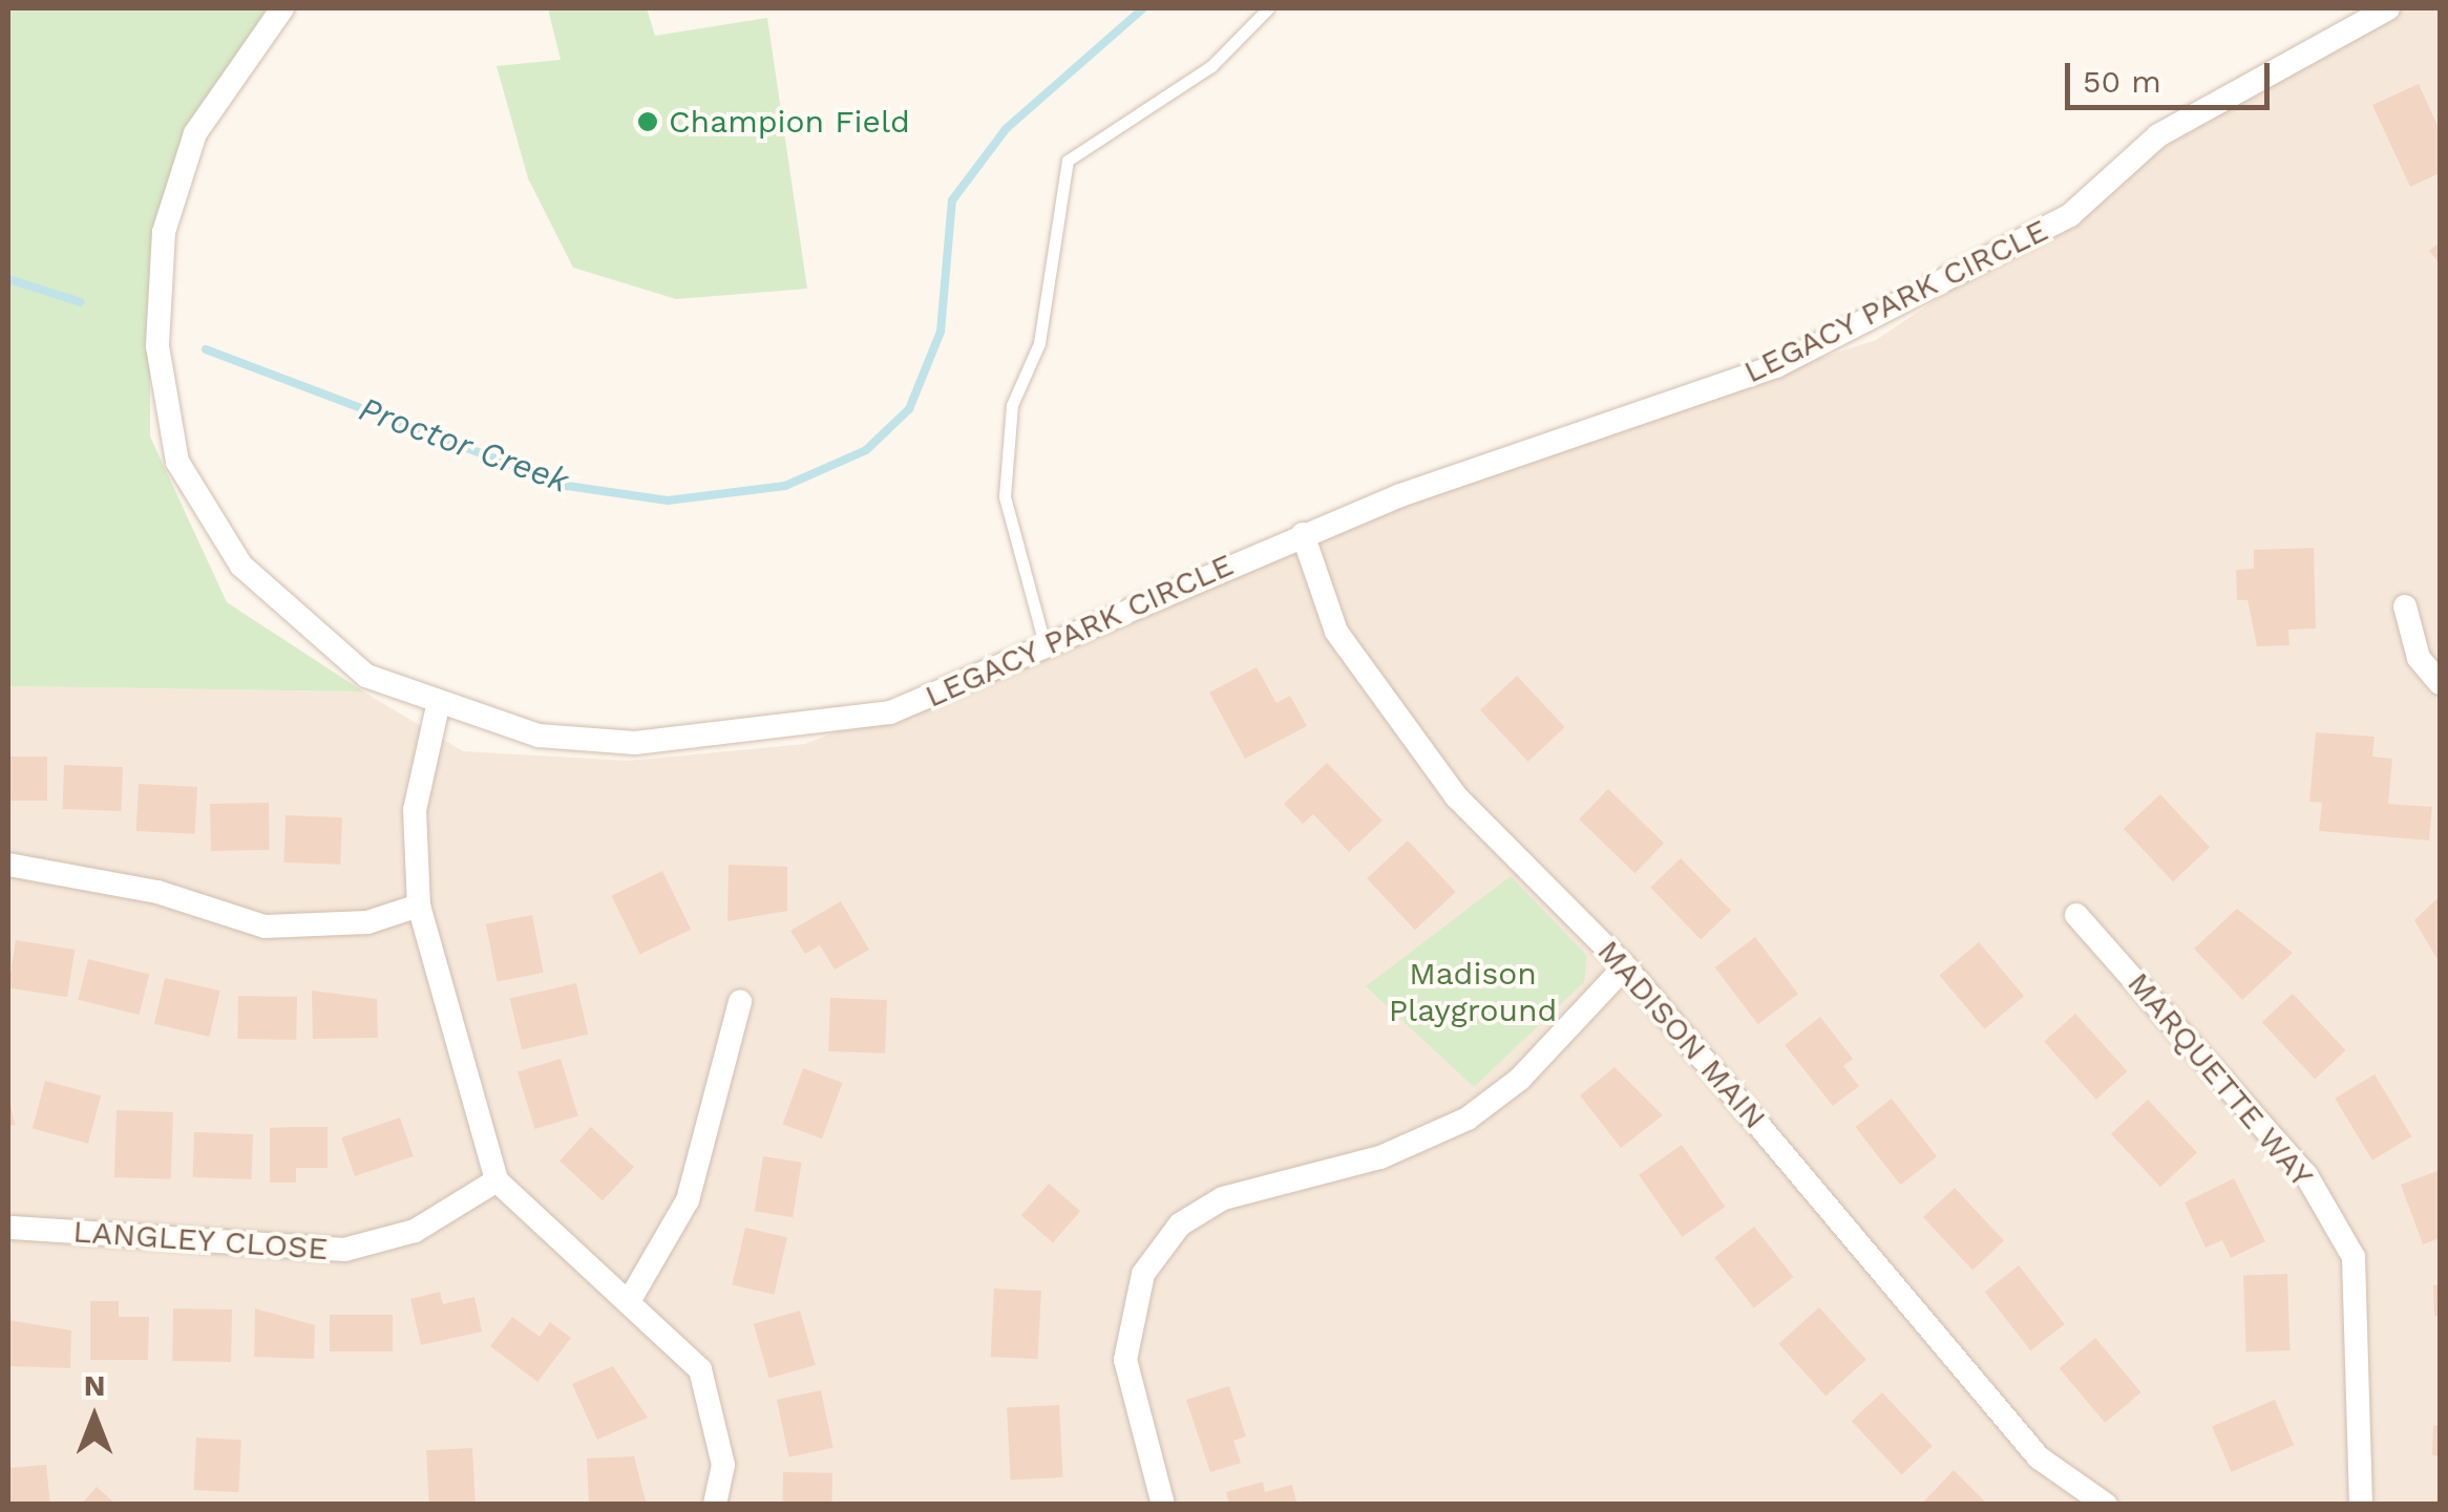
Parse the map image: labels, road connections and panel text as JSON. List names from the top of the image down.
{
  "streets": {
    "street": [
      "LEGACY PARK CIRCLE",
      "MADISON MAIN",
      "MARQUETTE WAY",
      "LANGLEY CLOSE"
    ]
  },
  "crossings": [
    ["LEGACY PARK CIRCLE", "MADISON MAIN"]
  ],
  "water": ["Proctor Creek"],
  "parks": ["Madison Playground"],
  "places": ["Champion Field"],
  "scale_bar": "50 m",
  "north": "top"
}
